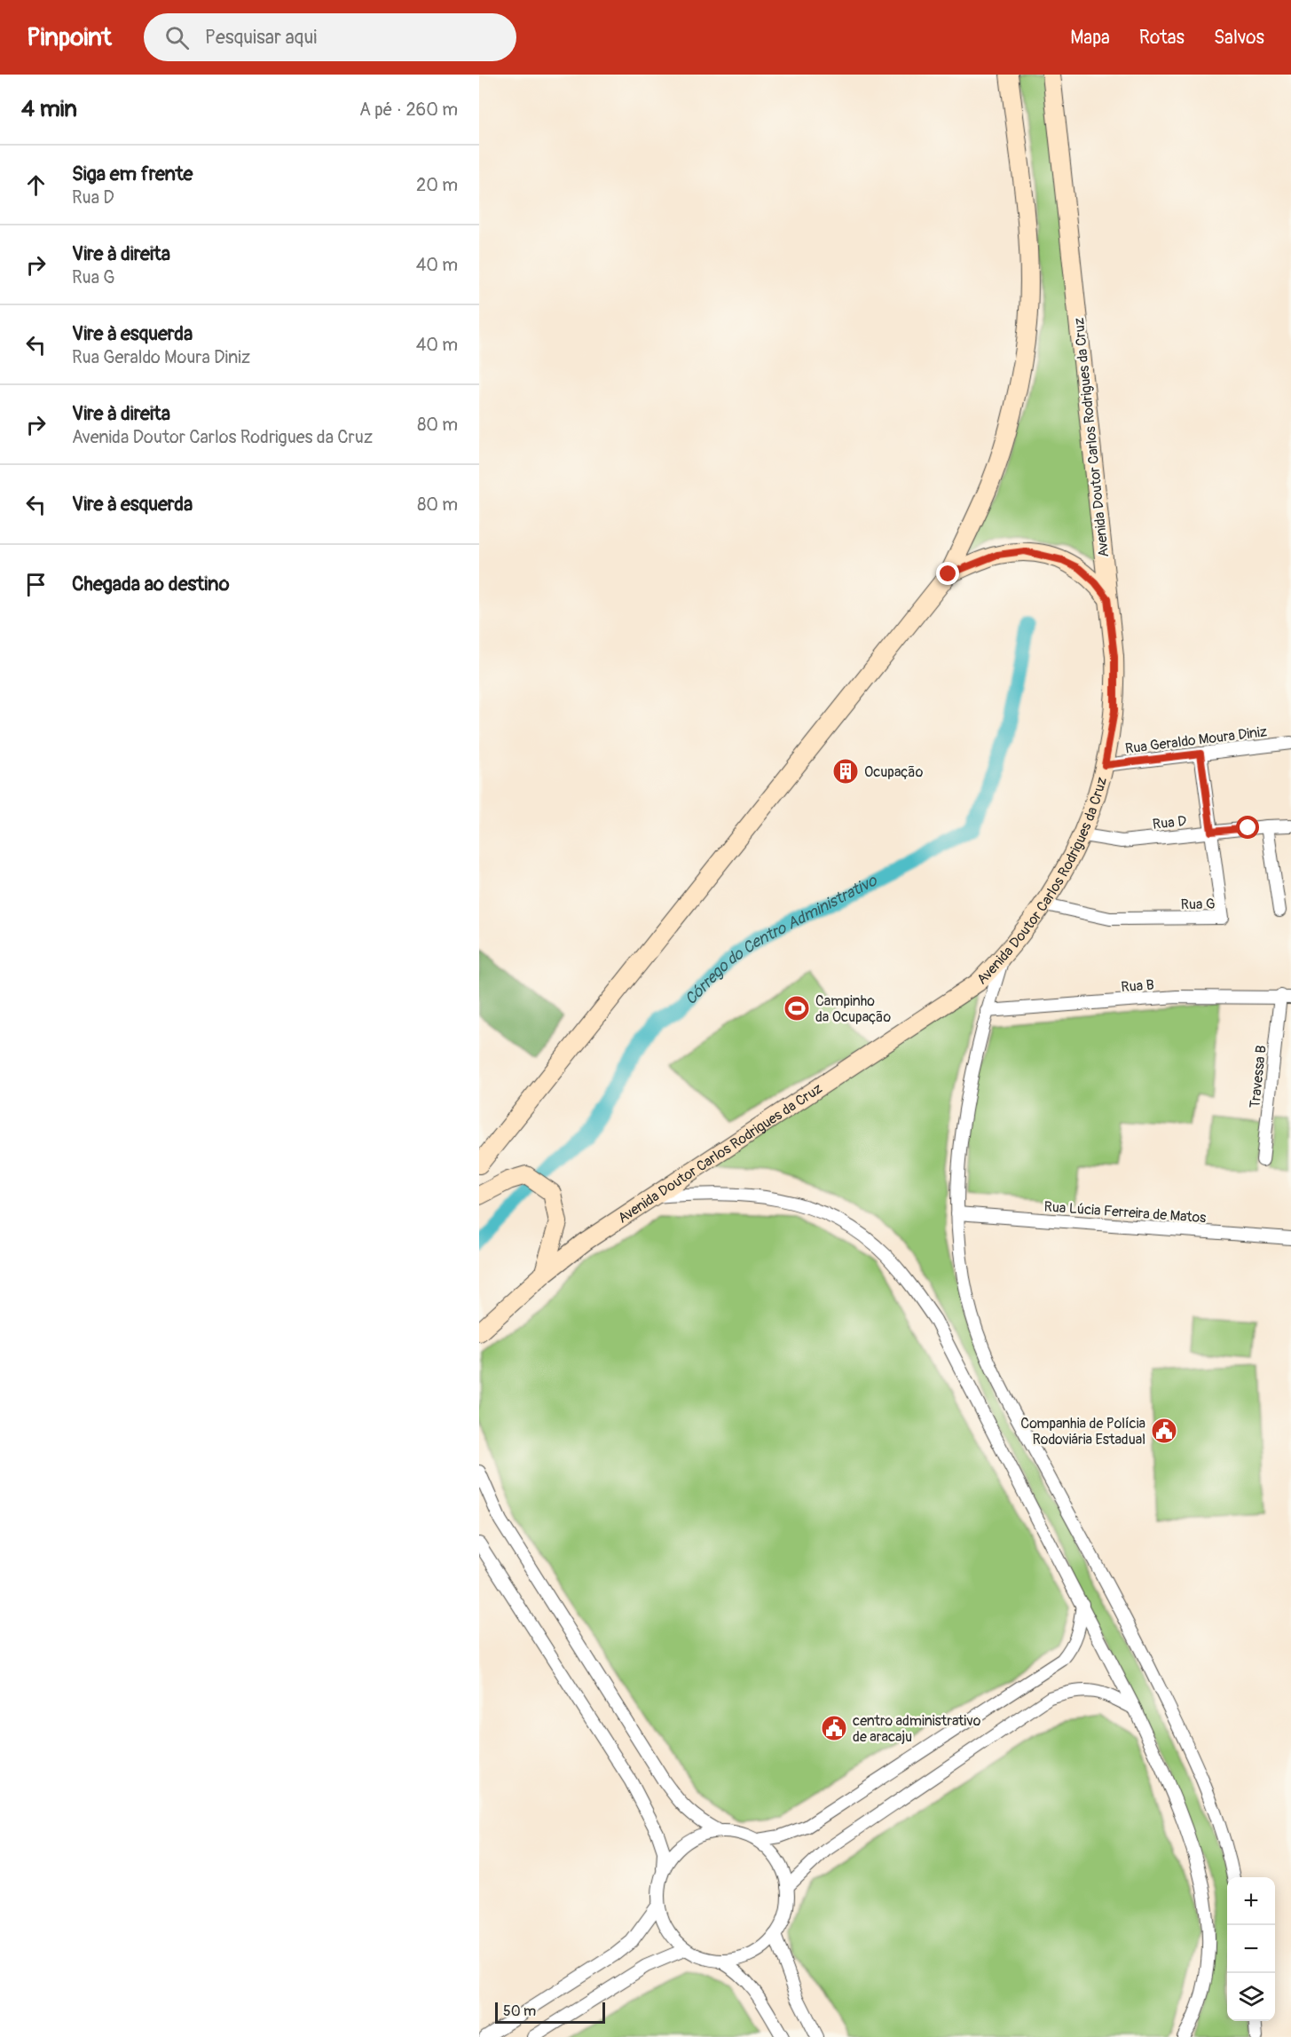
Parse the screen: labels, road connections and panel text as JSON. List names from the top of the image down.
{
  "streets": {
    "main road": ["Avenida Doutor Carlos Rodrigues da Cruz"],
    "street": [
      "Rua Geraldo Moura Diniz",
      "Rua D",
      "Rua G",
      "Rua B",
      "Travessa B",
      "Rua Lúcia Ferreira de Matos"
    ]
  },
  "crossings": [
    ["Avenida Doutor Carlos Rodrigues da Cruz", "Rua Geraldo Moura Diniz"],
    ["Avenida Doutor Carlos Rodrigues da Cruz", "Rua D"],
    ["Avenida Doutor Carlos Rodrigues da Cruz", "Rua G"],
    ["Rua Geraldo Moura Diniz", "Rua G"],
    ["Rua D", "Rua G"],
    ["Rua B", "Travessa B"]
  ],
  "water": ["Córrego do Centro Administrativo"],
  "places": {
    "building": ["Ocupação"],
    "sports": ["Campinho da Ocupação"],
    "public building": ["Companhia de Polícia Rodoviária Estadual", "centro administrativo de aracaju"]
  },
  "scale_bar": "50 m",
  "page": {
    "header": "Pinpoint",
    "search": "Pesquisar aqui",
    "nav": ["Mapa", "Rotas", "Salvos"],
    "heading": ["4 min", "A pé · 260 m"],
    "list": [
      ["Siga em frente", "Rua D", "20 m"],
      ["Vire à direita", "Rua G", "40 m"],
      ["Vire à esquerda", "Rua Geraldo Moura Diniz", "40 m"],
      ["Vire à direita", "Avenida Doutor Carlos Rodrigues da Cruz", "80 m"],
      ["Vire à esquerda", "80 m"],
      "Chegada ao destino"
    ],
    "map_buttons": ["+", "−"],
    "scale": "50 m"
  }
}
